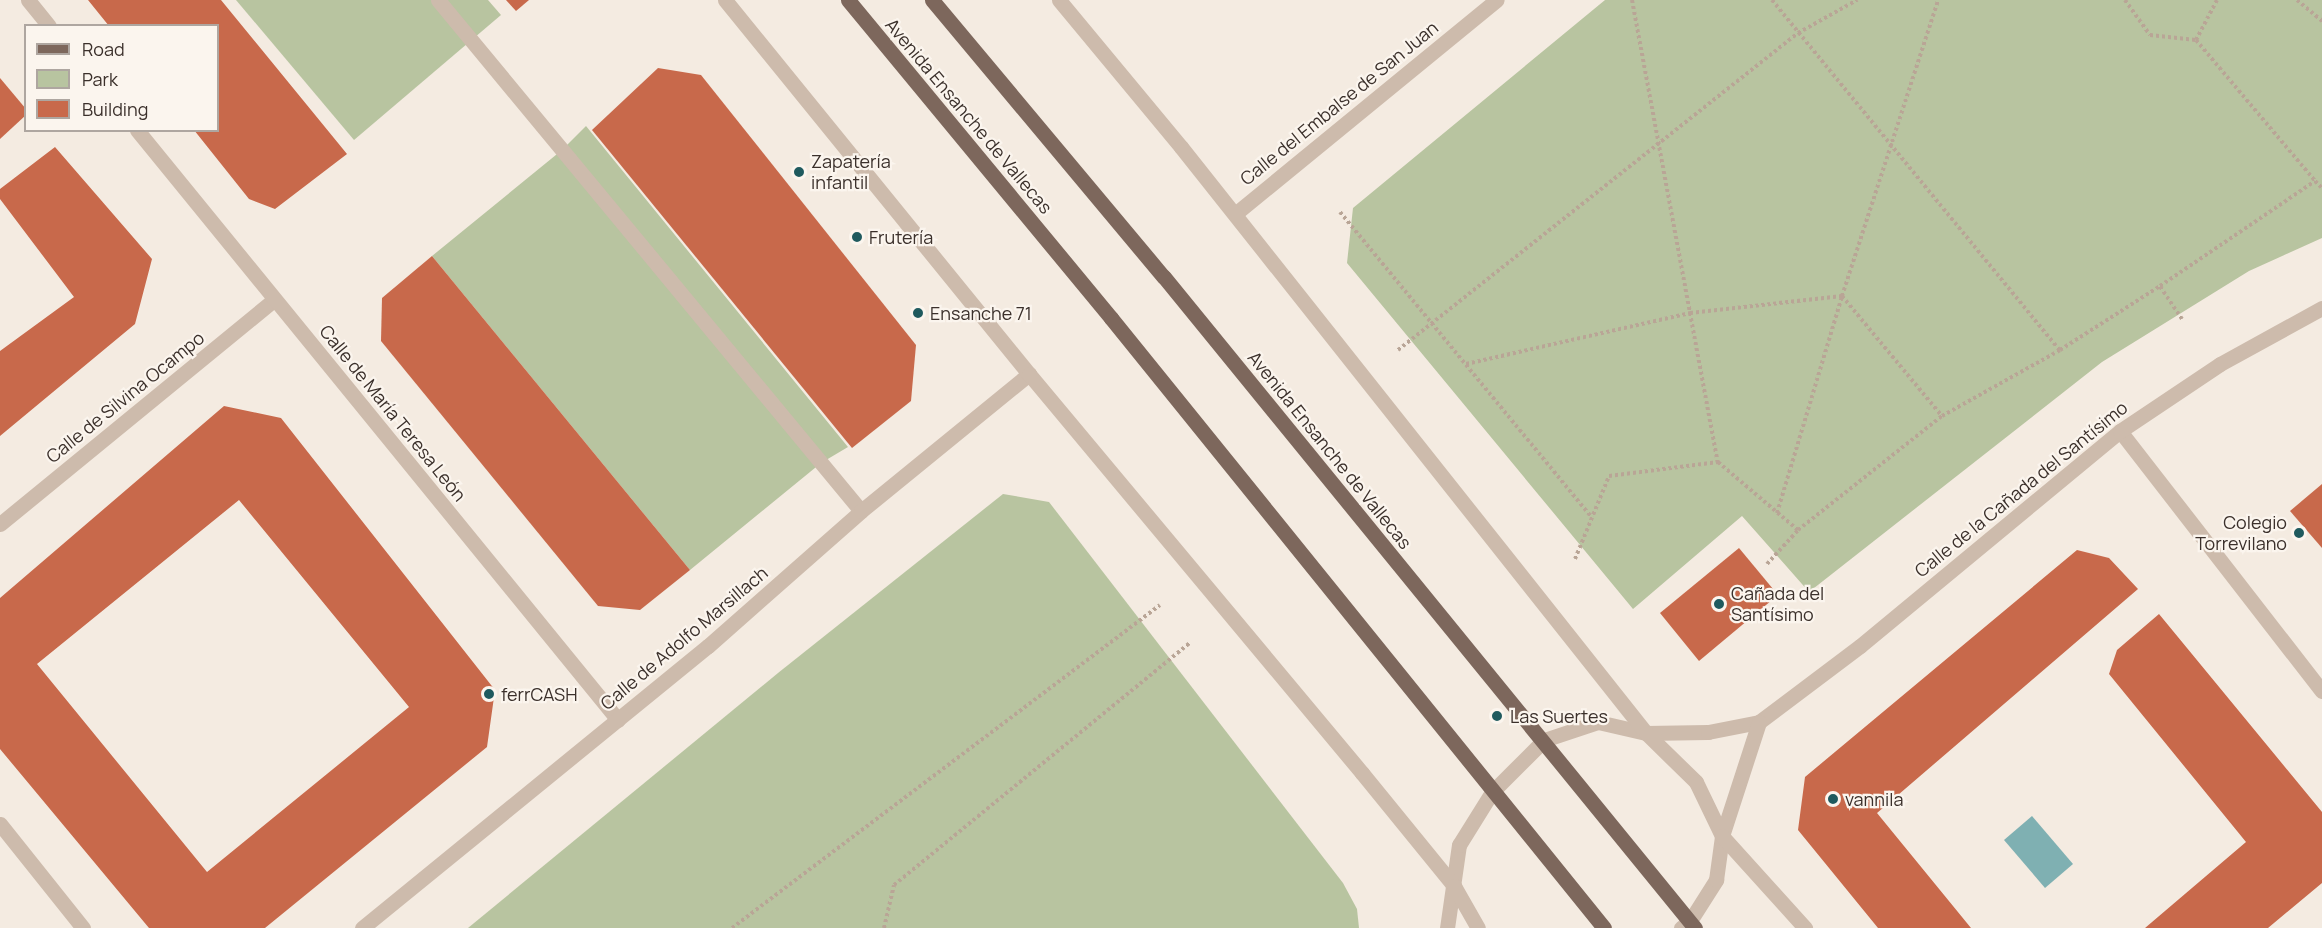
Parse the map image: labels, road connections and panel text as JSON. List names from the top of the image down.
{
  "streets": {
    "main road": ["Avenida Ensanche de Vallecas"],
    "street": [
      "Calle del Embalse de San Juan",
      "Calle de Silvina Ocampo",
      "Calle de María Teresa León",
      "Calle de la Cañada del Santísimo",
      "Calle de Adolfo Marsillach"
    ]
  },
  "crossings": [
    ["Avenida Ensanche de Vallecas", "Calle de la Cañada del Santísimo"],
    ["Calle de Silvina Ocampo", "Calle de María Teresa León"],
    ["Calle de María Teresa León", "Calle de Adolfo Marsillach"]
  ],
  "places": [
    "Zapatería infantil",
    "Frutería",
    "Ensanche 71",
    "Colegio Torrevilano",
    "Cañada del Santísimo",
    "ferrCASH",
    "Las Suertes",
    "vannila"
  ],
  "legend": ["Road", "Park", "Building"]
}
